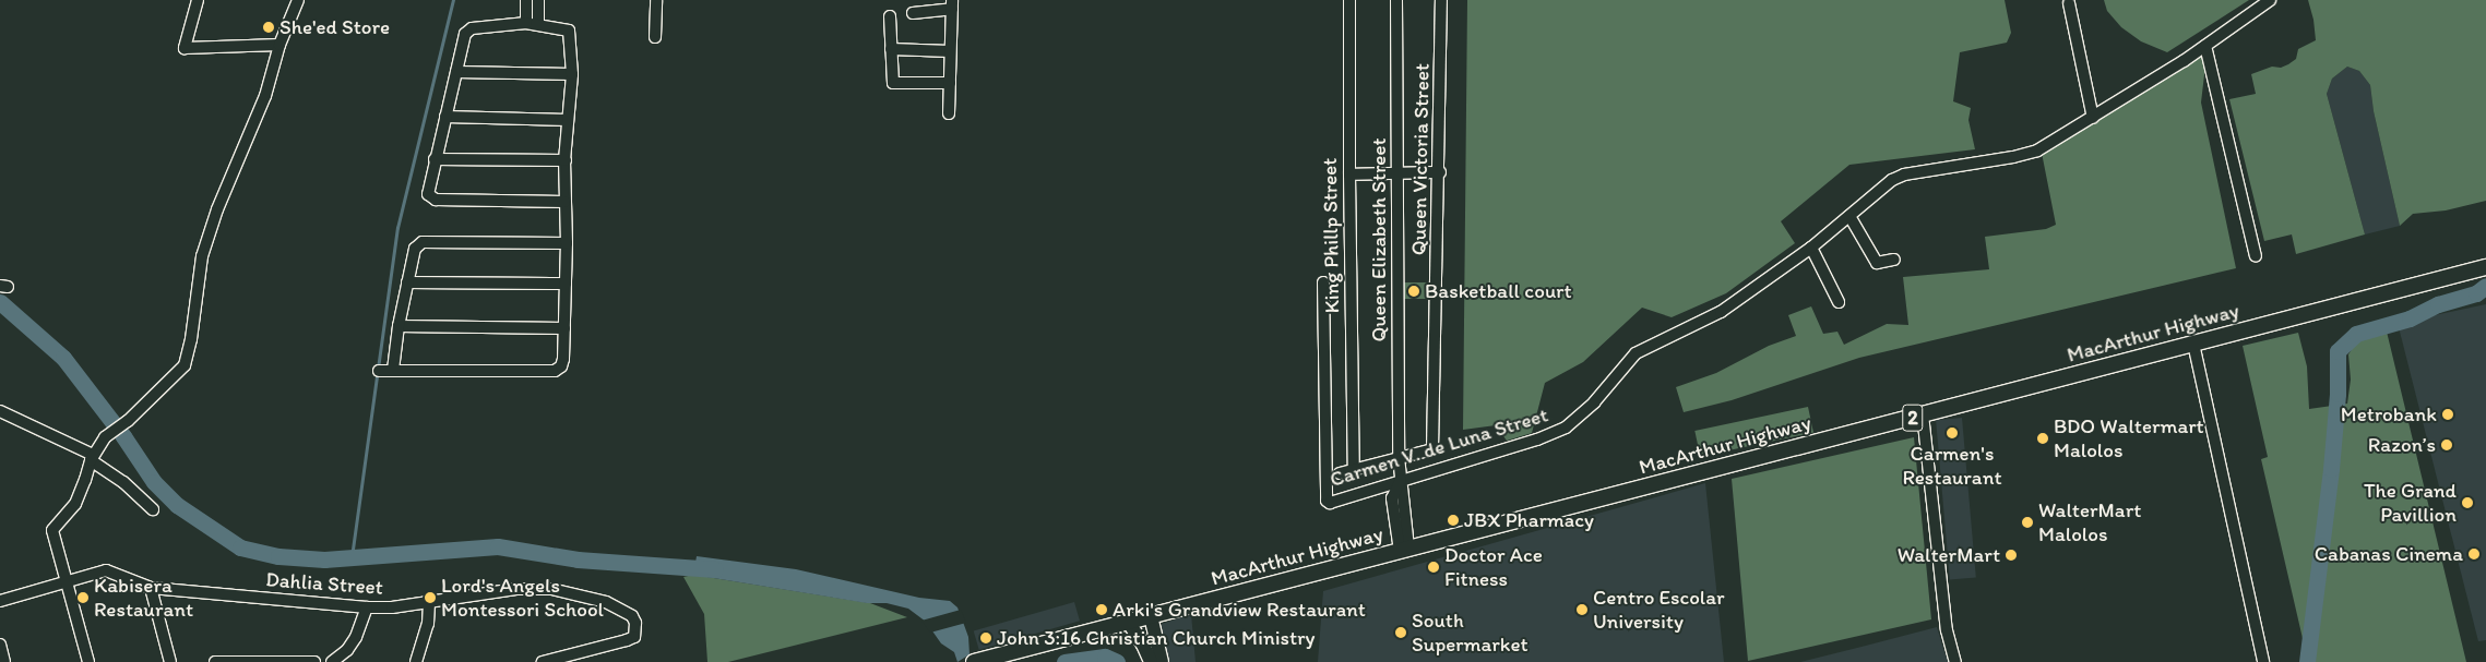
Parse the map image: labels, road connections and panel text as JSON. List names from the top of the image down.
{
  "streets": {
    "highway": ["MacArthur Highway", "2"],
    "street": [
      "Queen Victoria Street",
      "King Phillp Street",
      "Queen Elizabeth Street",
      "Carmen V. de Luna Street",
      "Dahlia Street"
    ]
  },
  "crossings": [
    ["Queen Victoria Street", "Queen Elizabeth Street"],
    ["Queen Elizabeth Street", "MacArthur Highway"],
    ["Queen Elizabeth Street", "Carmen V. de Luna Street"]
  ],
  "places": [
    "She'ed Store",
    "Basketball court",
    "Metrobank",
    "Carmen's Restaurant",
    "BDO Waltermart Malolos",
    "Razon’s",
    "The Grand Pavillion",
    "JBX Pharmacy",
    "WalterMart Malolos",
    "Cabanas Cinema",
    "WalterMart",
    "Doctor Ace Fitness",
    "Kabisera Restaurant",
    "Lord's Angels Montessori School",
    "Arki's Grandview Restaurant",
    "Centro Escolar University",
    "South Supermarket",
    "John 3:16 Christian Church Ministry"
  ]
}
